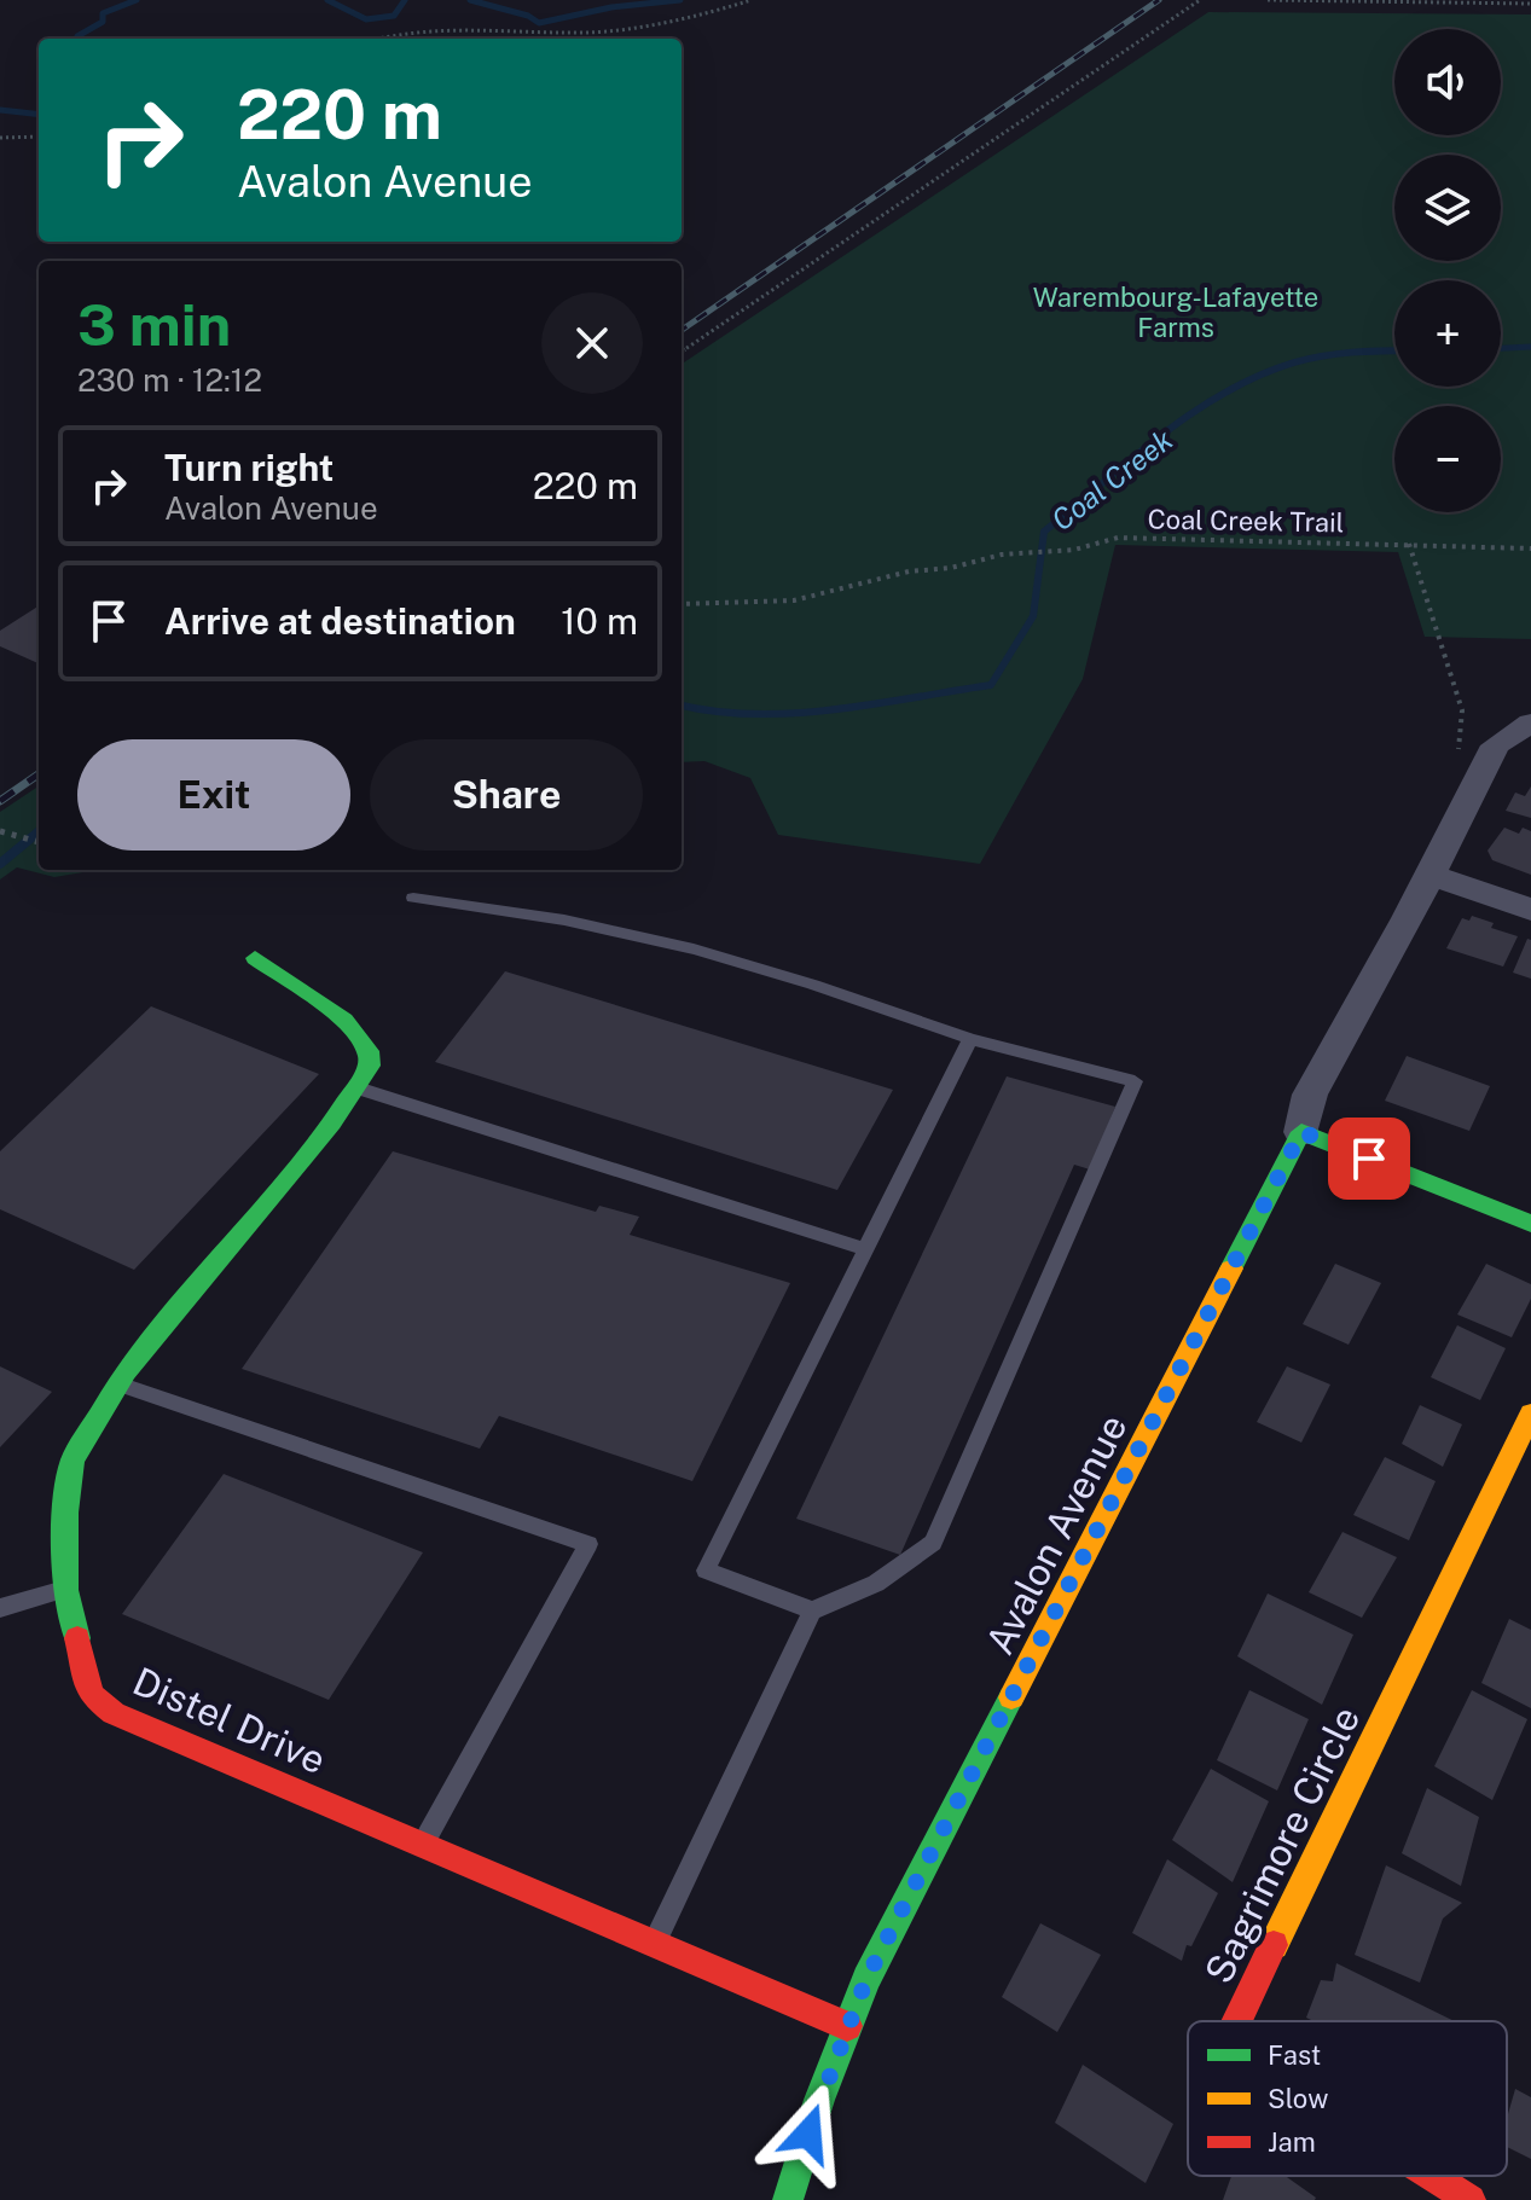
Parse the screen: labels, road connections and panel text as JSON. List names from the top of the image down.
{
  "streets": {
    "street": ["Avalon Avenue", "Distel Drive", "Sagrimore Circle"],
    "path": ["Coal Creek Trail"]
  },
  "crossings": [
    ["Avalon Avenue", "Distel Drive"]
  ],
  "water": ["Coal Creek"],
  "parks": ["Warembourg-Lafayette Farms"],
  "legend": ["Fast", "Slow", "Jam"],
  "page": {
    "map_buttons": ["+", "−"],
    "turn": ["220 m", "Avalon Avenue"],
    "heading": ["3 min", "230 m · 12:12"],
    "list": [
      {
        "name": "Turn right",
        "note": "Avalon Avenue",
        "value": "220 m"
      },
      {
        "name": "Arrive at destination",
        "value": "10 m"
      }
    ],
    "buttons": ["Exit", "Share"]
  }
}
